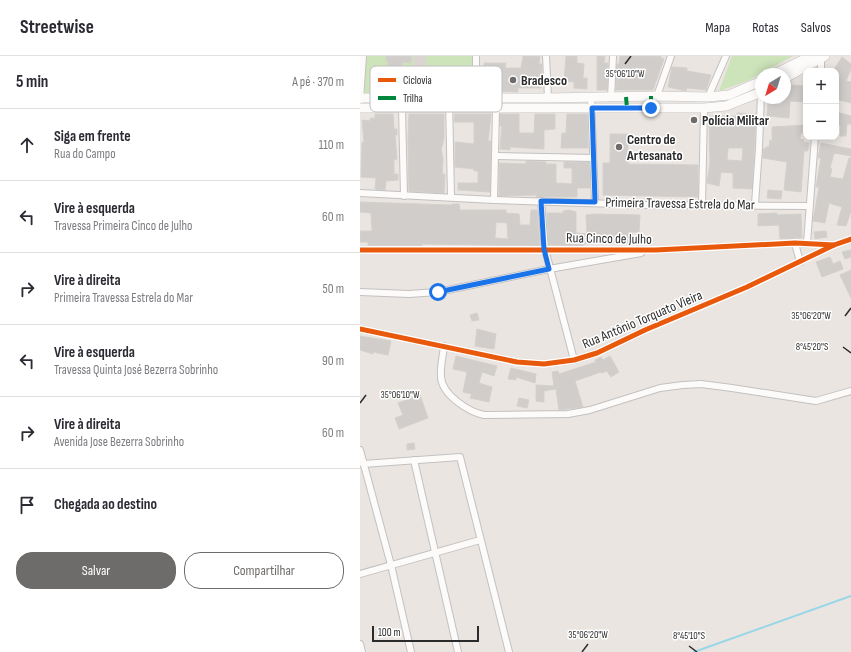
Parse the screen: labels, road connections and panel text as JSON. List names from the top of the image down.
{
  "streets": {
    "street": ["Primeira Travessa Estrela do Mar", "Rua Cinco de Julho", "Rua Antônio Torquato Vieira"]
  },
  "crossings": [
    ["Rua Cinco de Julho", "Rua Antônio Torquato Vieira"]
  ],
  "places": ["Bradesco", "Polícia Militar", "Centro de Artesanato"],
  "legend": ["Ciclovia", "Trilha"],
  "scale_bar": "100 m",
  "north": "bottom left",
  "page": {
    "header": "Streetwise",
    "nav": ["Mapa", "Rotas", "Salvos"],
    "heading": ["5 min", "A pé · 370 m"],
    "map_buttons": ["+", "−"],
    "list": [
      ["Siga em frente", "Rua do Campo", "110 m"],
      ["Vire à esquerda", "Travessa Primeira Cinco de Julho", "60 m"],
      ["Vire à direita", "Primeira Travessa Estrela do Mar", "50 m"],
      ["Vire à esquerda", "Travessa Quinta José Bezerra Sobrinho", "90 m"],
      ["Vire à direita", "Avenida Jose Bezerra Sobrinho", "60 m"],
      "Chegada ao destino"
    ],
    "buttons": ["Salvar", "Compartilhar"],
    "scale": "100 m"
  },
  "coordinates": [
    "35°06'10\"W",
    "35°06'20\"W",
    "8°45'20\"S",
    "8°45'10\"S"
  ]
}
